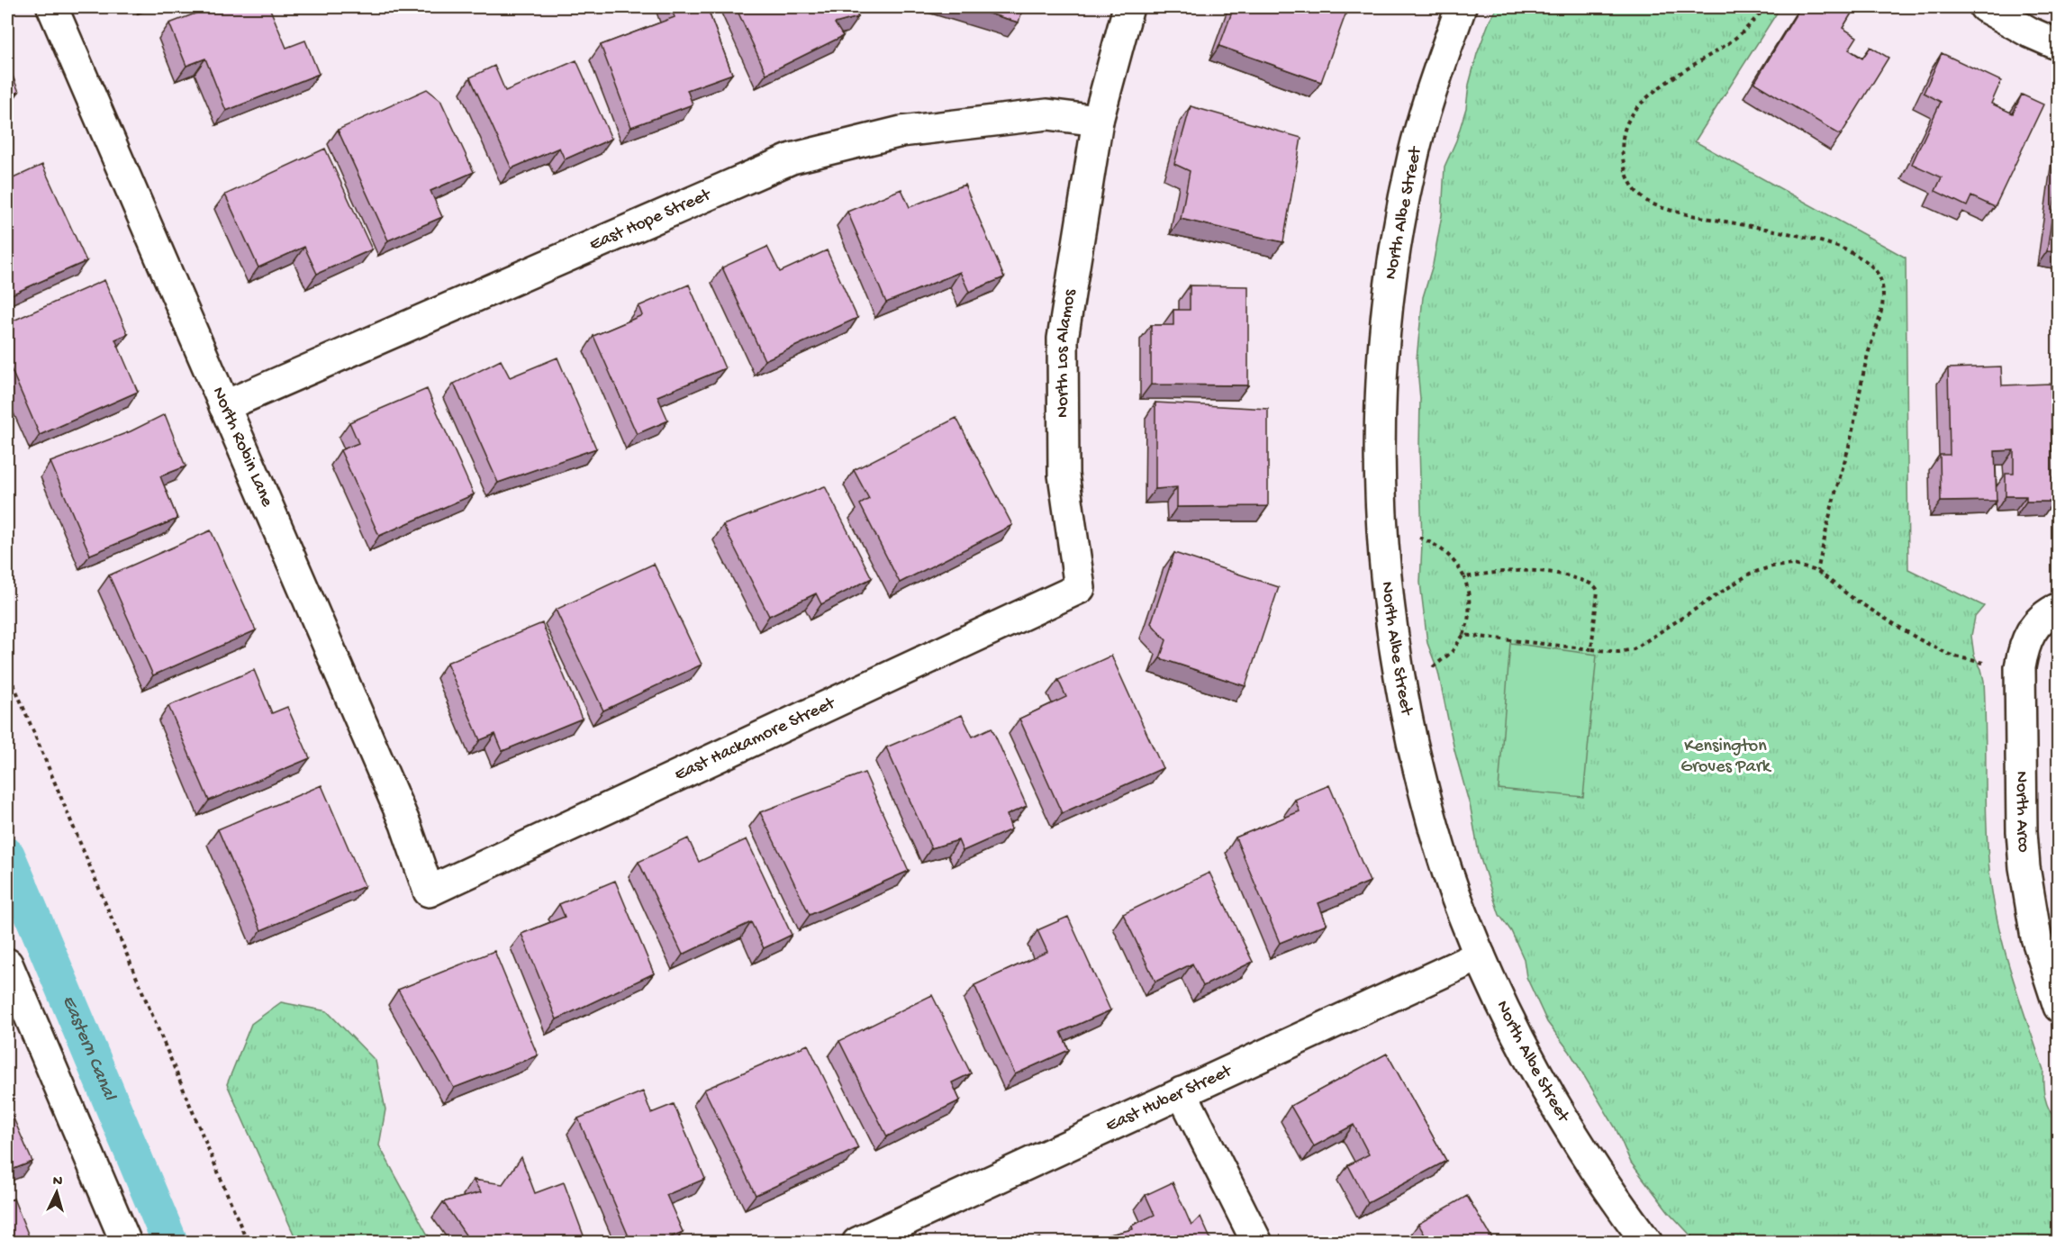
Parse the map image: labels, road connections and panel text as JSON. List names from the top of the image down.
{
  "streets": {
    "street": [
      "North Albe Street",
      "East Hope Street",
      "North Los Alamos",
      "North Robin Lane",
      "East Hackamore Street",
      "North Arco",
      "East Huber Street"
    ]
  },
  "crossings": [
    ["North Albe Street", "East Huber Street"],
    ["East Hope Street", "North Los Alamos"],
    ["East Hope Street", "North Robin Lane"],
    ["North Los Alamos", "East Hackamore Street"],
    ["North Robin Lane", "East Hackamore Street"]
  ],
  "water": ["Eastern Canal"],
  "parks": ["Kensington Groves Park"],
  "north": "top"
}
